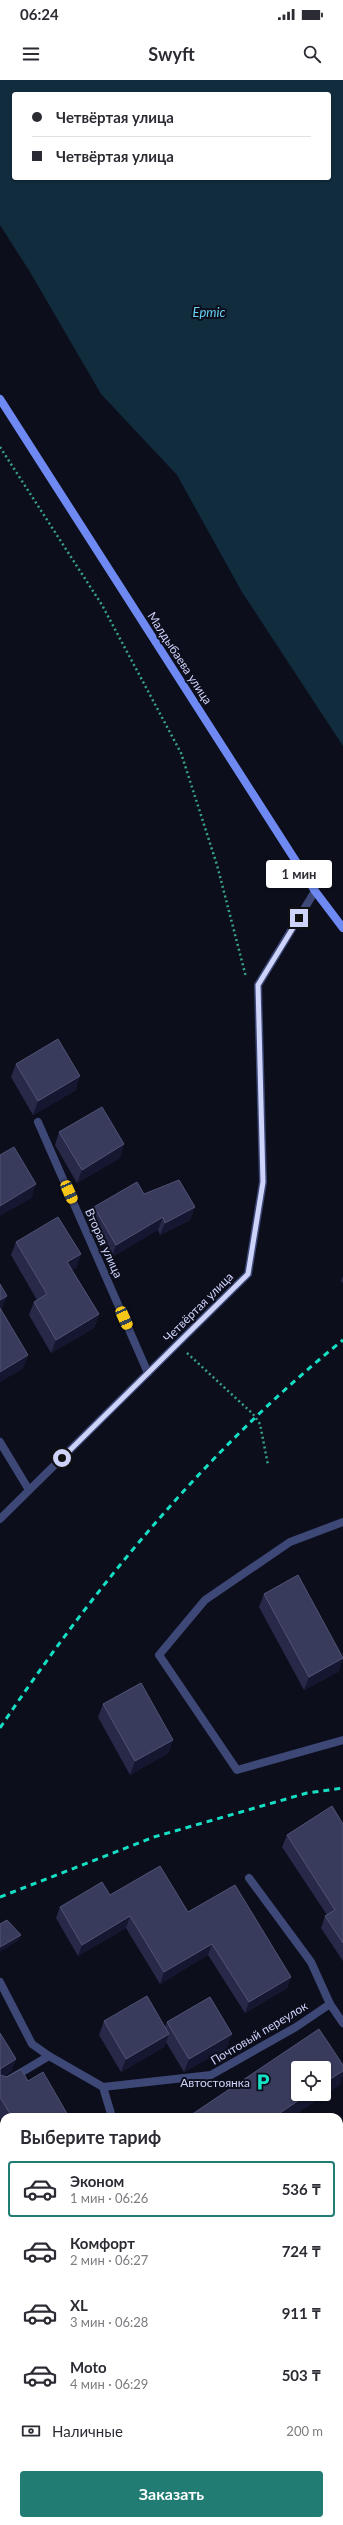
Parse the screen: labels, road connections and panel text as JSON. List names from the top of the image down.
{
  "streets": {
    "main road": ["Малдыбаева улица"],
    "street": ["Вторая улица", "Четвёртая улица", "Почтовый переулок"]
  },
  "crossings": [
    ["Малдыбаева улица", "Четвёртая улица"],
    ["Вторая улица", "Четвёртая улица"]
  ],
  "water": ["Ертіс"],
  "places": {
    "parking": ["Автостоянка"]
  },
  "page": {
    "status": "06:24",
    "header": "Swyft",
    "banner": ["Четвёртая улица", "Четвёртая улица"],
    "bubble": "1 мин",
    "heading": "Выберите тариф",
    "list": [
      {
        "name": "Эконом",
        "note": "1 мин · 06:26",
        "value": "536 ₸"
      },
      {
        "name": "Комфорт",
        "note": "2 мин · 06:27",
        "value": "724 ₸"
      },
      {
        "name": "XL",
        "note": "3 мин · 06:28",
        "value": "911 ₸"
      },
      {
        "name": "Moto",
        "note": "4 мин · 06:29",
        "value": "503 ₸"
      }
    ],
    "pay": ["Наличные", "200 m"],
    "buttons": "Заказать"
  }
}
